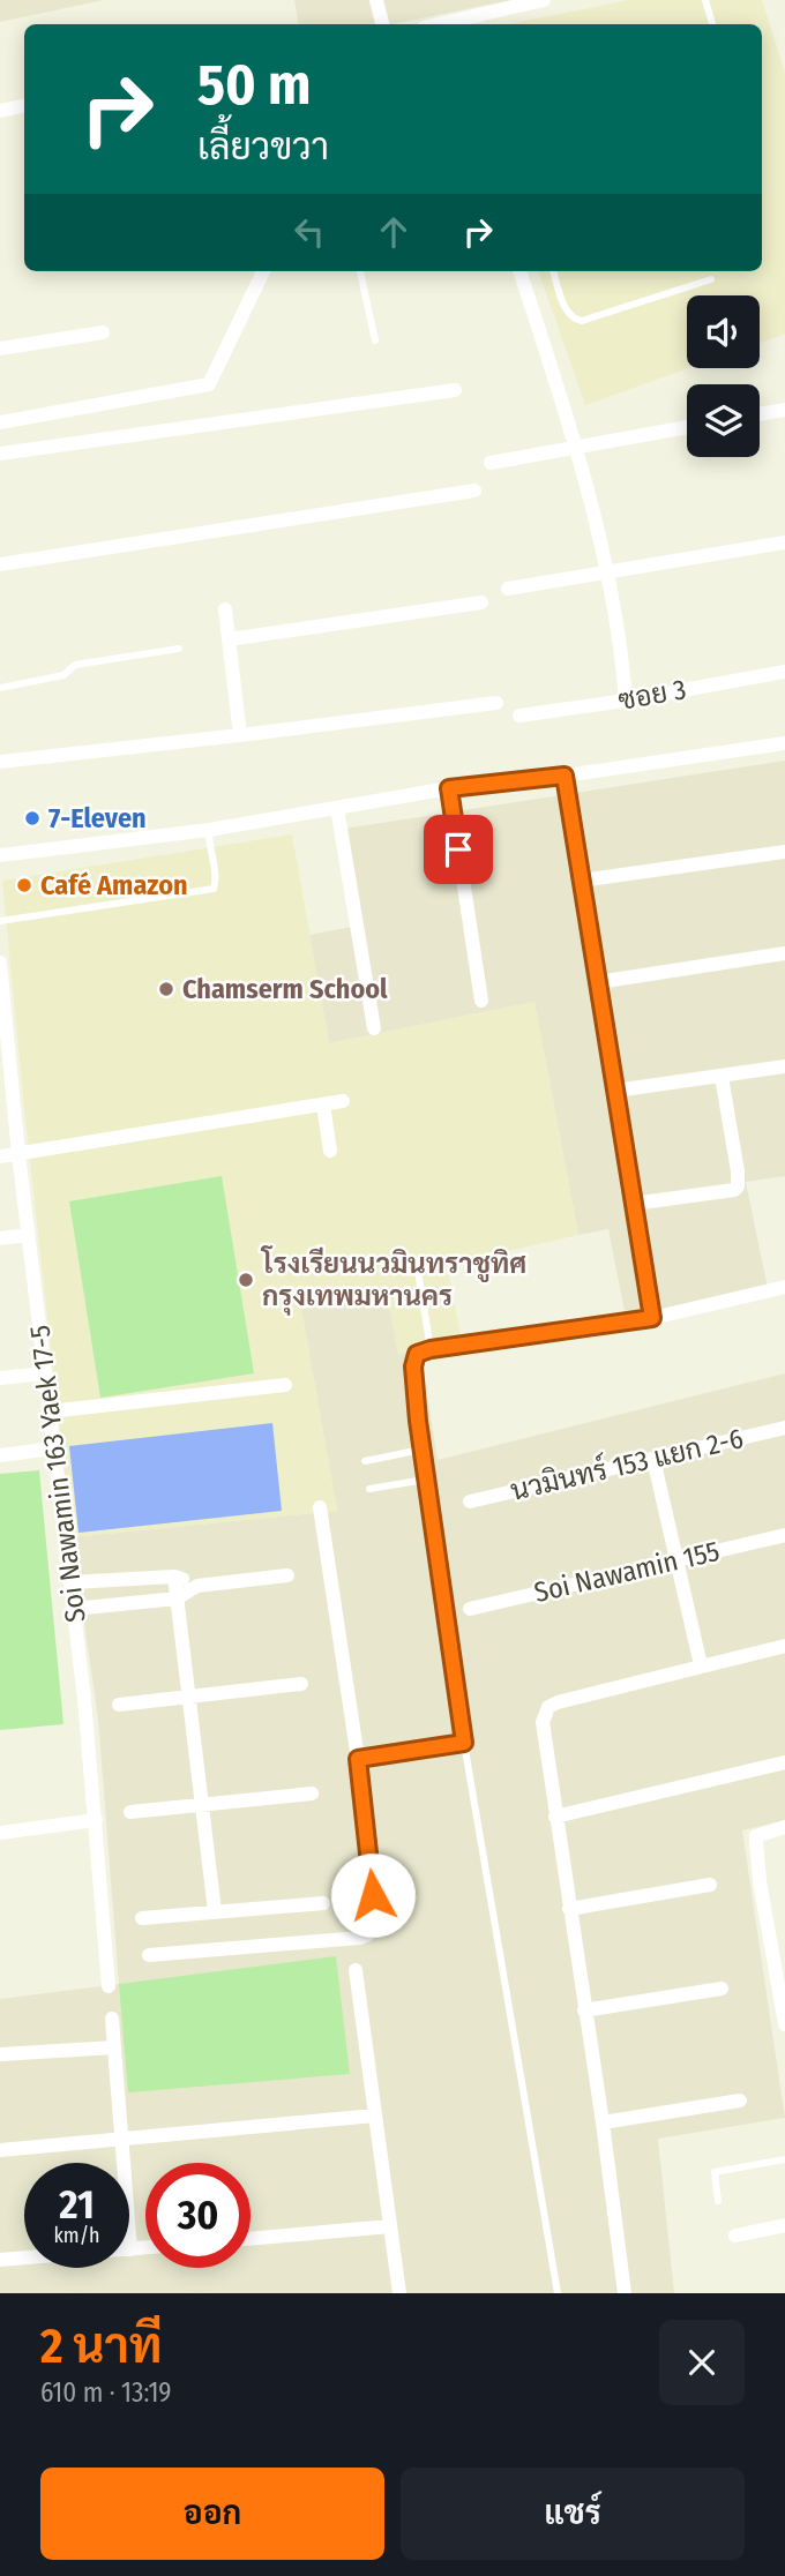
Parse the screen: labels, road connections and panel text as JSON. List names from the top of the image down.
{
  "streets": {
    "street": [
      "ซอย 3",
      "นวมินทร์ 153 แยก 2-6",
      "Soi Nawamin 163 Yaek 17-5",
      "Soi Nawamin 155"
    ]
  },
  "places": [
    "7-Eleven",
    "Café Amazon",
    "Chamserm School",
    "โรงเรียนนวมินทราชูทิศ กรุงเทพมหานคร"
  ],
  "page": {
    "turn": ["50 m", "เลี้ยวขวา"],
    "speed": "21 km/h",
    "limit": "30",
    "heading": ["2 นาที", "610 m · 13:19"],
    "buttons": ["ออก", "แชร์"]
  }
}
